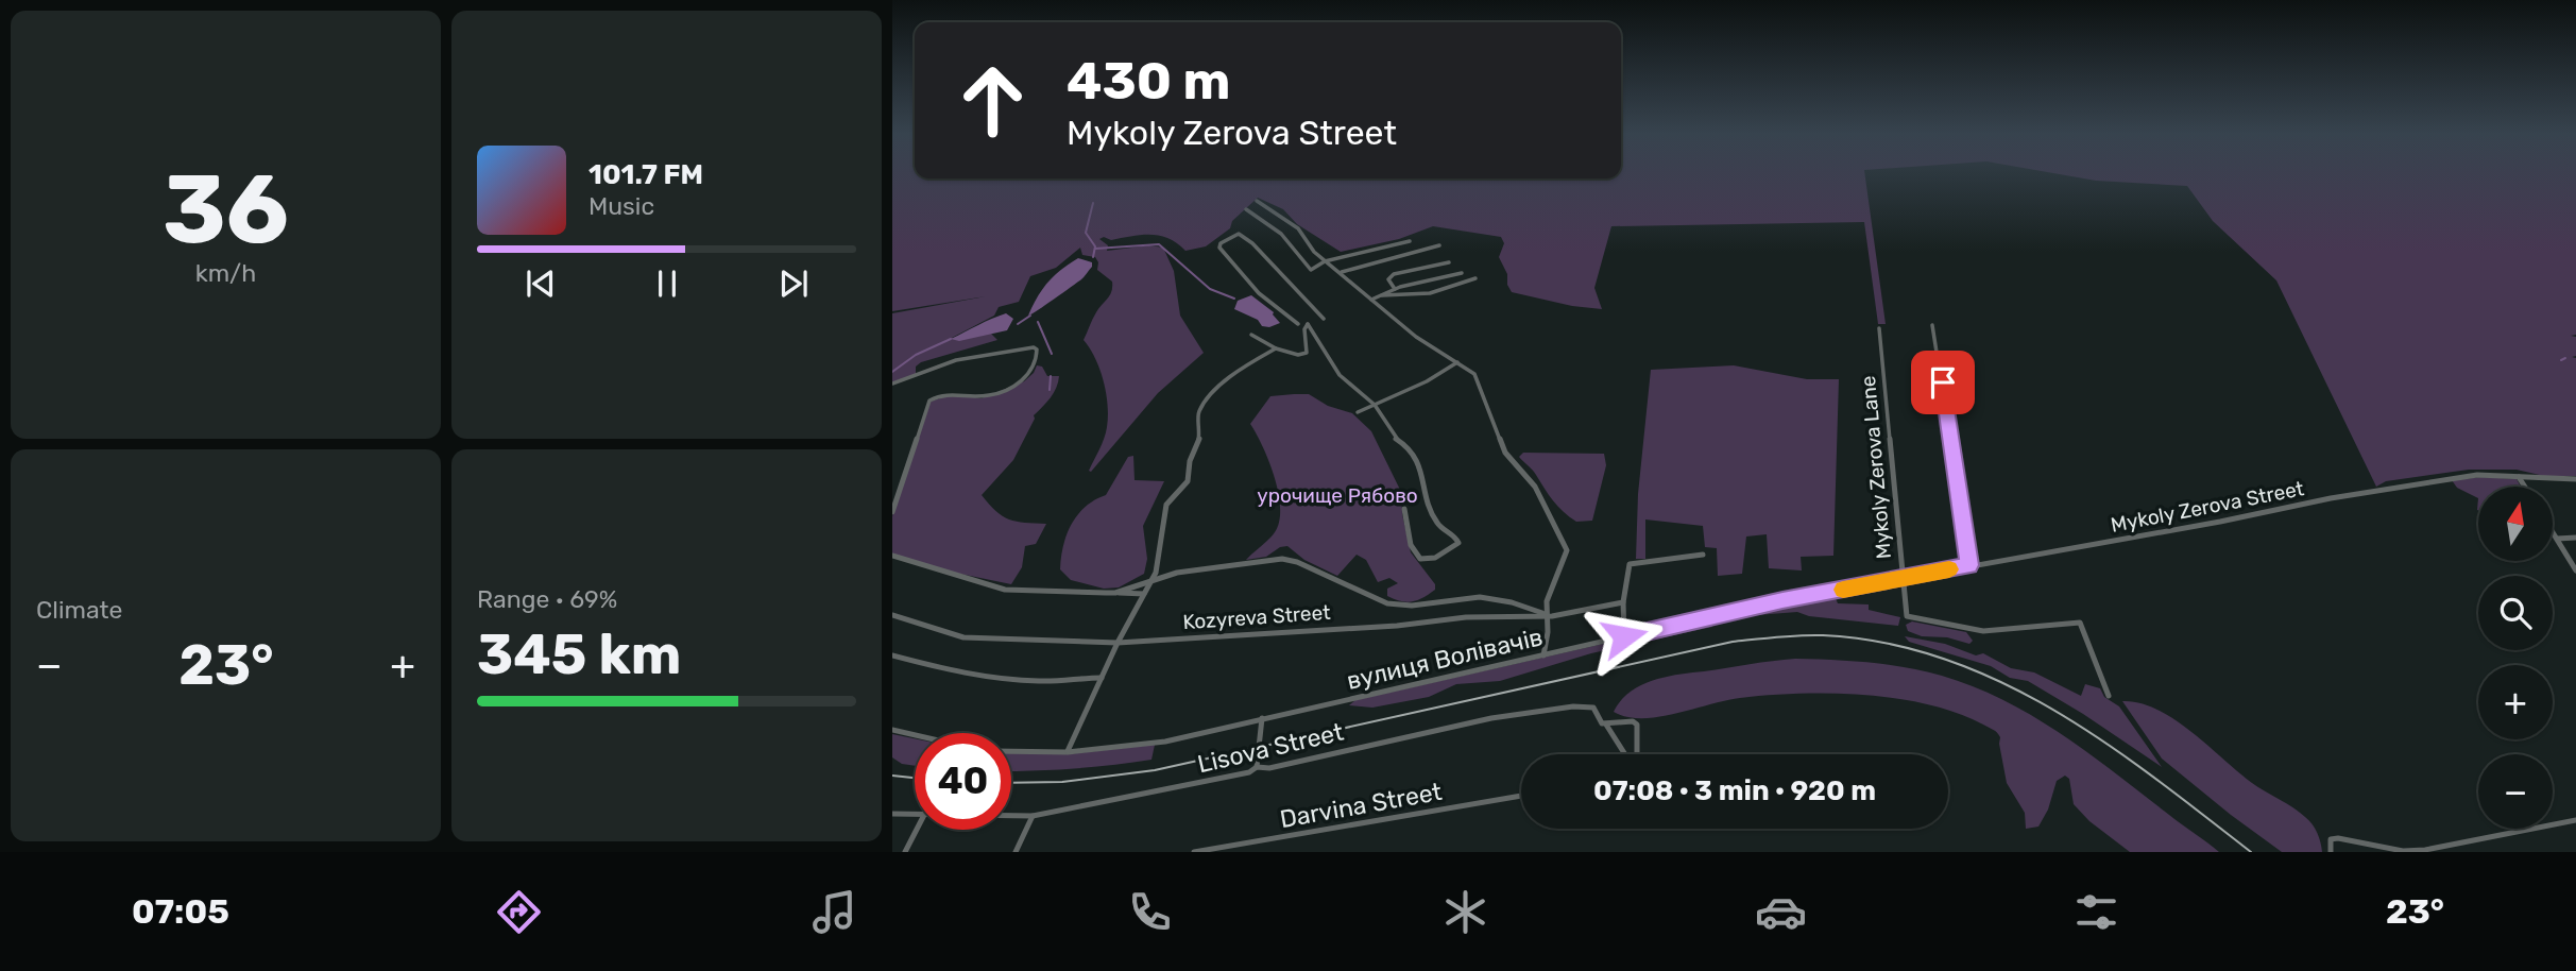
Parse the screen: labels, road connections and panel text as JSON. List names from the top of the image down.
{
  "streets": {
    "street": [
      "Mykoly Zerova Lane",
      "Mykoly Zerova Street",
      "Kozyreva Street",
      "вулиця Волівачів",
      "Lisova Street",
      "Darvina Street"
    ]
  },
  "crossings": [
    ["Mykoly Zerova Lane", "Mykoly Zerova Street"],
    ["Mykoly Zerova Lane", "вулиця Волівачів"],
    ["Mykoly Zerova Street", "вулиця Волівачів"]
  ],
  "parks": ["урочище Рябово"],
  "north": "top",
  "page": {
    "tile": [
      ["36", "km/h"],
      "Climate",
      ["Range · 69%", "345 km"]
    ],
    "turn": ["430 m", "Mykoly Zerova Street"],
    "song": ["101.7 FM", "Music"],
    "map_buttons": ["+", "−"],
    "heat": ["−", "23°", "+"],
    "limit": "40",
    "trip": "07:08 · 3 min · 920 m",
    "tabs": ["07:05", "23°"]
  }
}
